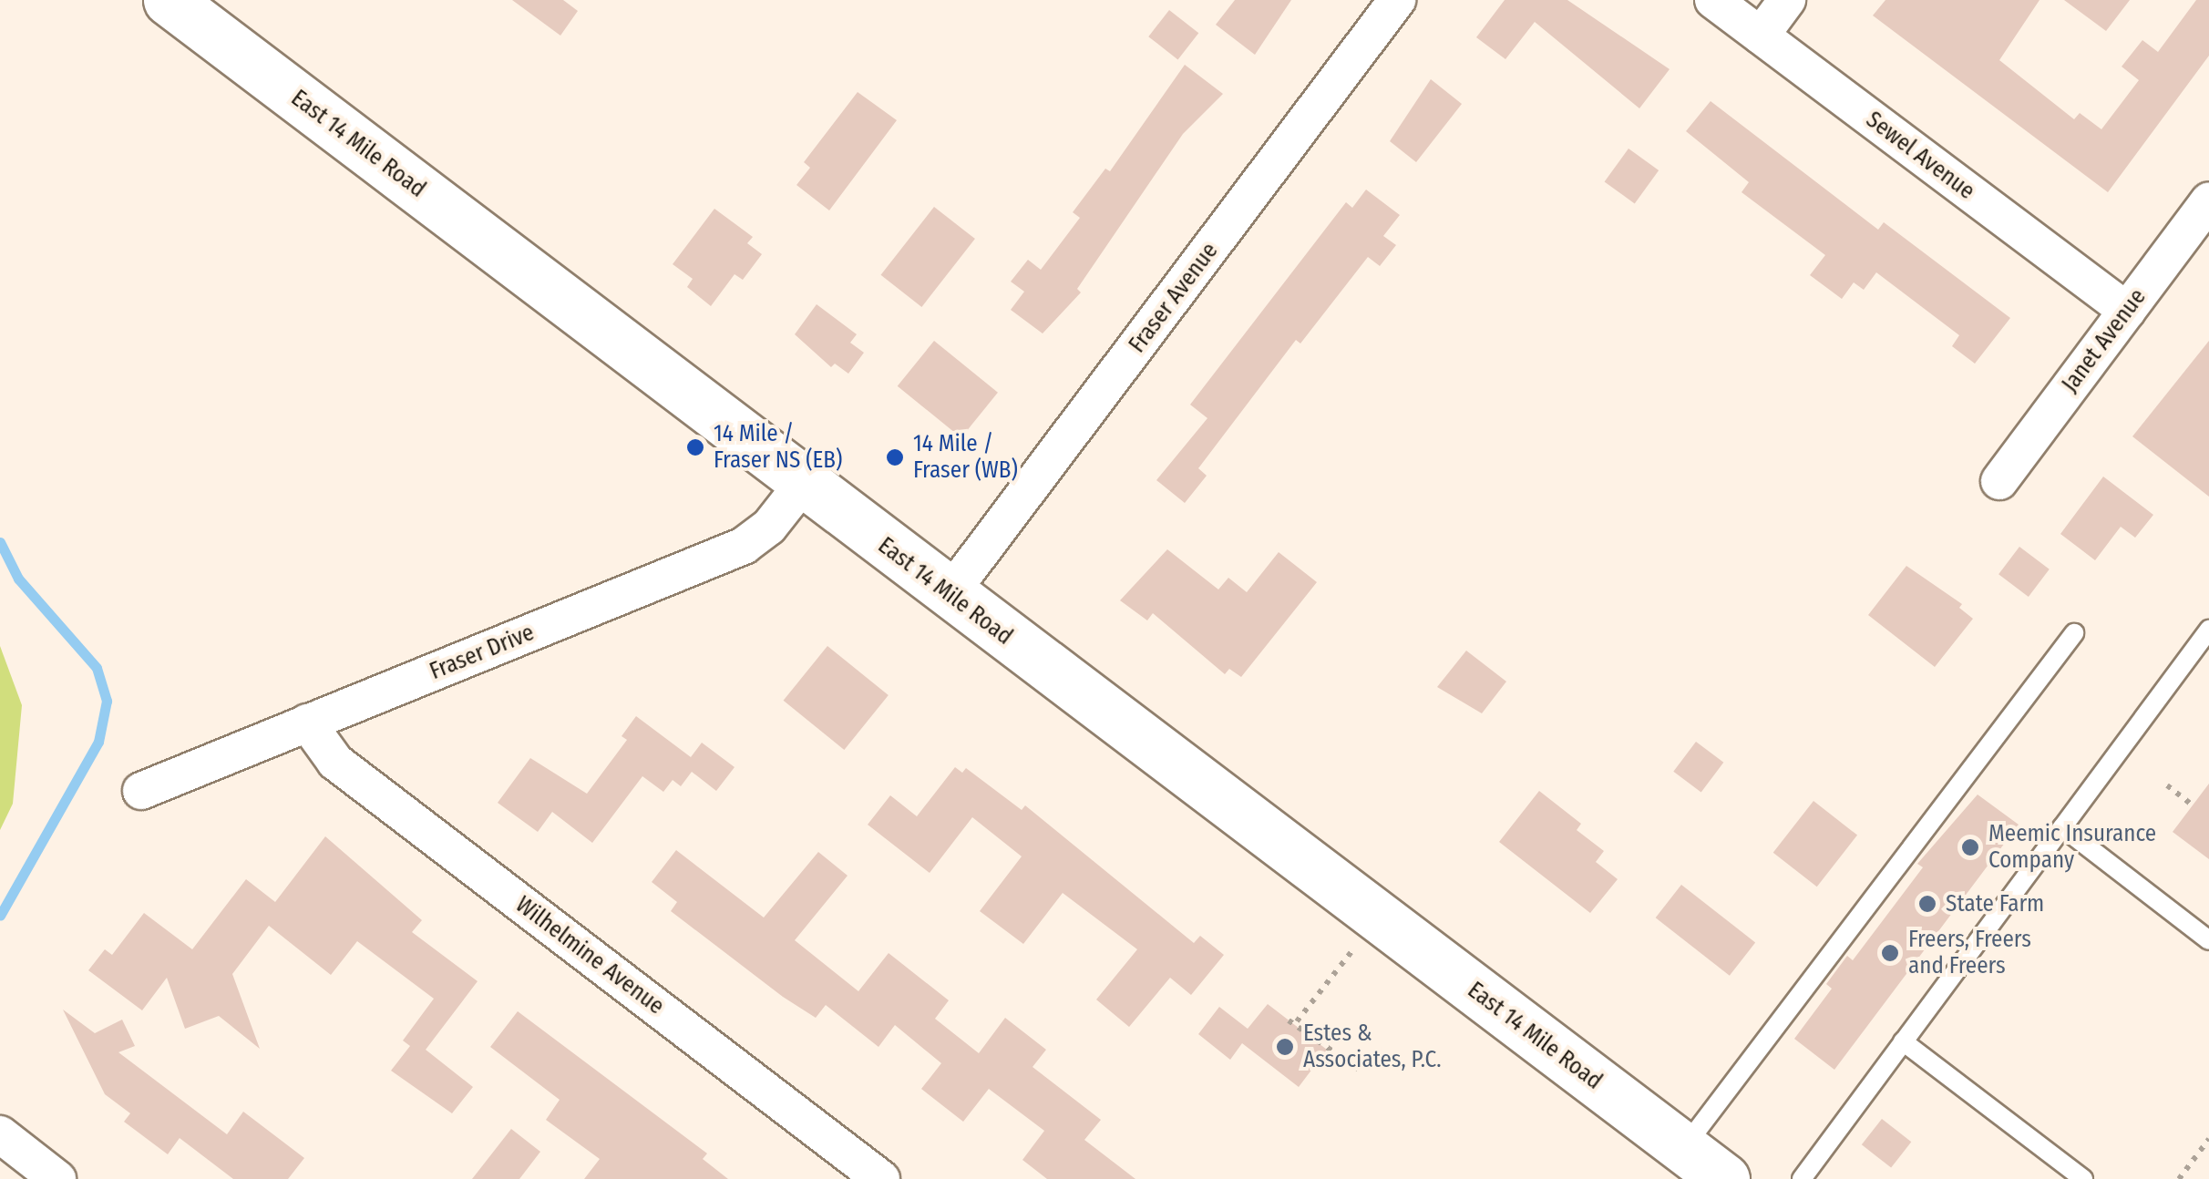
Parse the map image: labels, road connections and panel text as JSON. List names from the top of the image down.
{
  "streets": {
    "main road": ["East 14 Mile Road"],
    "street": [
      "Sewel Avenue",
      "Fraser Avenue",
      "Janet Avenue",
      "Fraser Drive",
      "Wilhelmine Avenue"
    ]
  },
  "crossings": [
    ["East 14 Mile Road", "Fraser Avenue"],
    ["East 14 Mile Road", "Fraser Drive"],
    ["Sewel Avenue", "Janet Avenue"],
    ["Fraser Drive", "Wilhelmine Avenue"]
  ],
  "places": [
    "14 Mile / Fraser NS (EB)",
    "14 Mile / Fraser (WB)",
    "Meemic Insurance Company",
    "State Farm",
    "Freers, Freers and Freers",
    "Estes & Associates, P.C."
  ]
}
